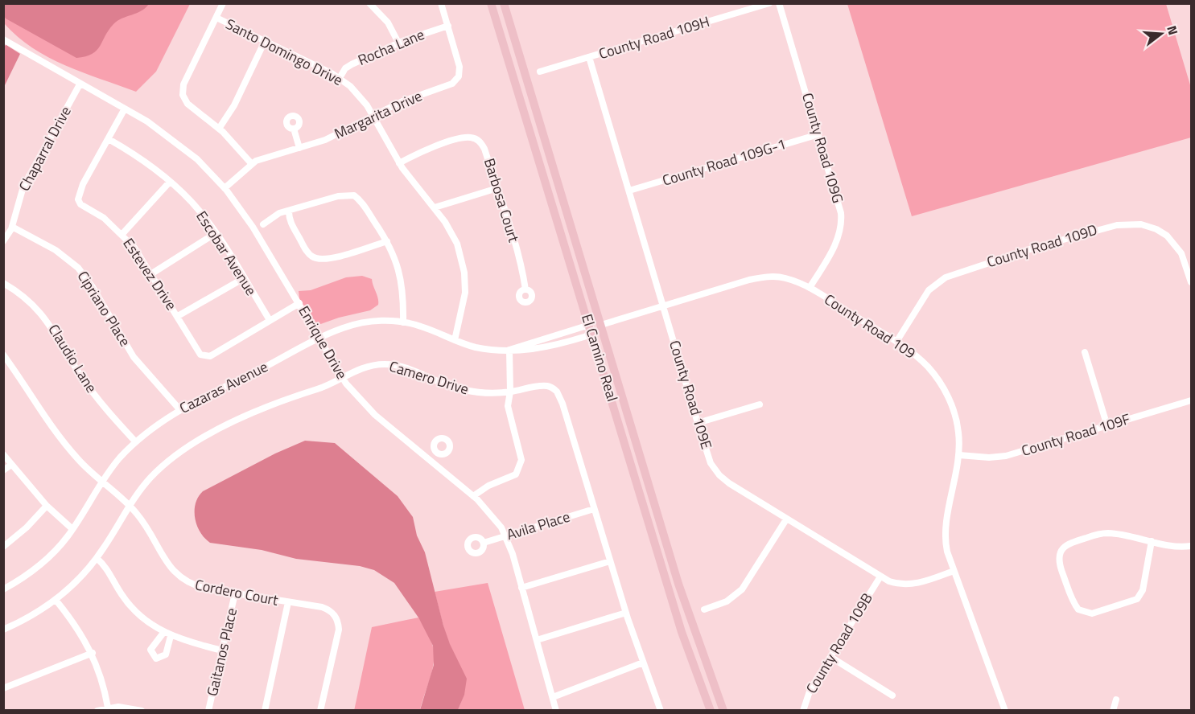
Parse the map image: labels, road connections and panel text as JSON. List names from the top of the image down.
{
  "streets": {
    "main road": ["El Camino Real"],
    "street": [
      "County Road 109H",
      "Rocha Lane",
      "Santo Domingo Drive",
      "Margarita Drive",
      "County Road 109G",
      "Chaparral Drive",
      "County Road 109G-1",
      "Barbosa Court",
      "County Road 109D",
      "Escobar Avenue",
      "Estevez Drive",
      "Cipriano Place",
      "County Road 109",
      "Enrique Drive",
      "Claudio Lane",
      "Camero Drive",
      "Cazaras Avenue",
      "County Road 109E",
      "County Road 109F",
      "Avila Place",
      "Cordero Court",
      "County Road 109B",
      "Gaitanos Place"
    ]
  },
  "crossings": [
    ["County Road 109H", "County Road 109E"],
    ["Rocha Lane", "Santo Domingo Drive"],
    ["Rocha Lane", "Margarita Drive"],
    ["Santo Domingo Drive", "Margarita Drive"],
    ["Santo Domingo Drive", "Barbosa Court"],
    ["Santo Domingo Drive", "Cazaras Avenue"],
    ["Margarita Drive", "Enrique Drive"],
    ["County Road 109G", "County Road 109G-1"],
    ["County Road 109G", "County Road 109"],
    ["Chaparral Drive", "Cipriano Place"],
    ["Chaparral Drive", "Enrique Drive"],
    ["County Road 109G-1", "County Road 109E"],
    ["County Road 109D", "County Road 109"],
    ["Escobar Avenue", "Estevez Drive"],
    ["Estevez Drive", "Enrique Drive"],
    ["Cipriano Place", "Cazaras Avenue"],
    ["County Road 109", "El Camino Real"],
    ["County Road 109", "County Road 109E"],
    ["County Road 109", "County Road 109F"],
    ["Enrique Drive", "Camero Drive"],
    ["Enrique Drive", "Cazaras Avenue"],
    ["Enrique Drive", "Avila Place"],
    ["El Camino Real", "Cazaras Avenue"],
    ["Claudio Lane", "Cazaras Avenue"],
    ["Camero Drive", "Avila Place"],
    ["Camero Drive", "Cordero Court"],
    ["Cazaras Avenue", "Cordero Court"],
    ["County Road 109E", "County Road 109B"],
    ["Cordero Court", "Gaitanos Place"]
  ],
  "north": "right"
}
